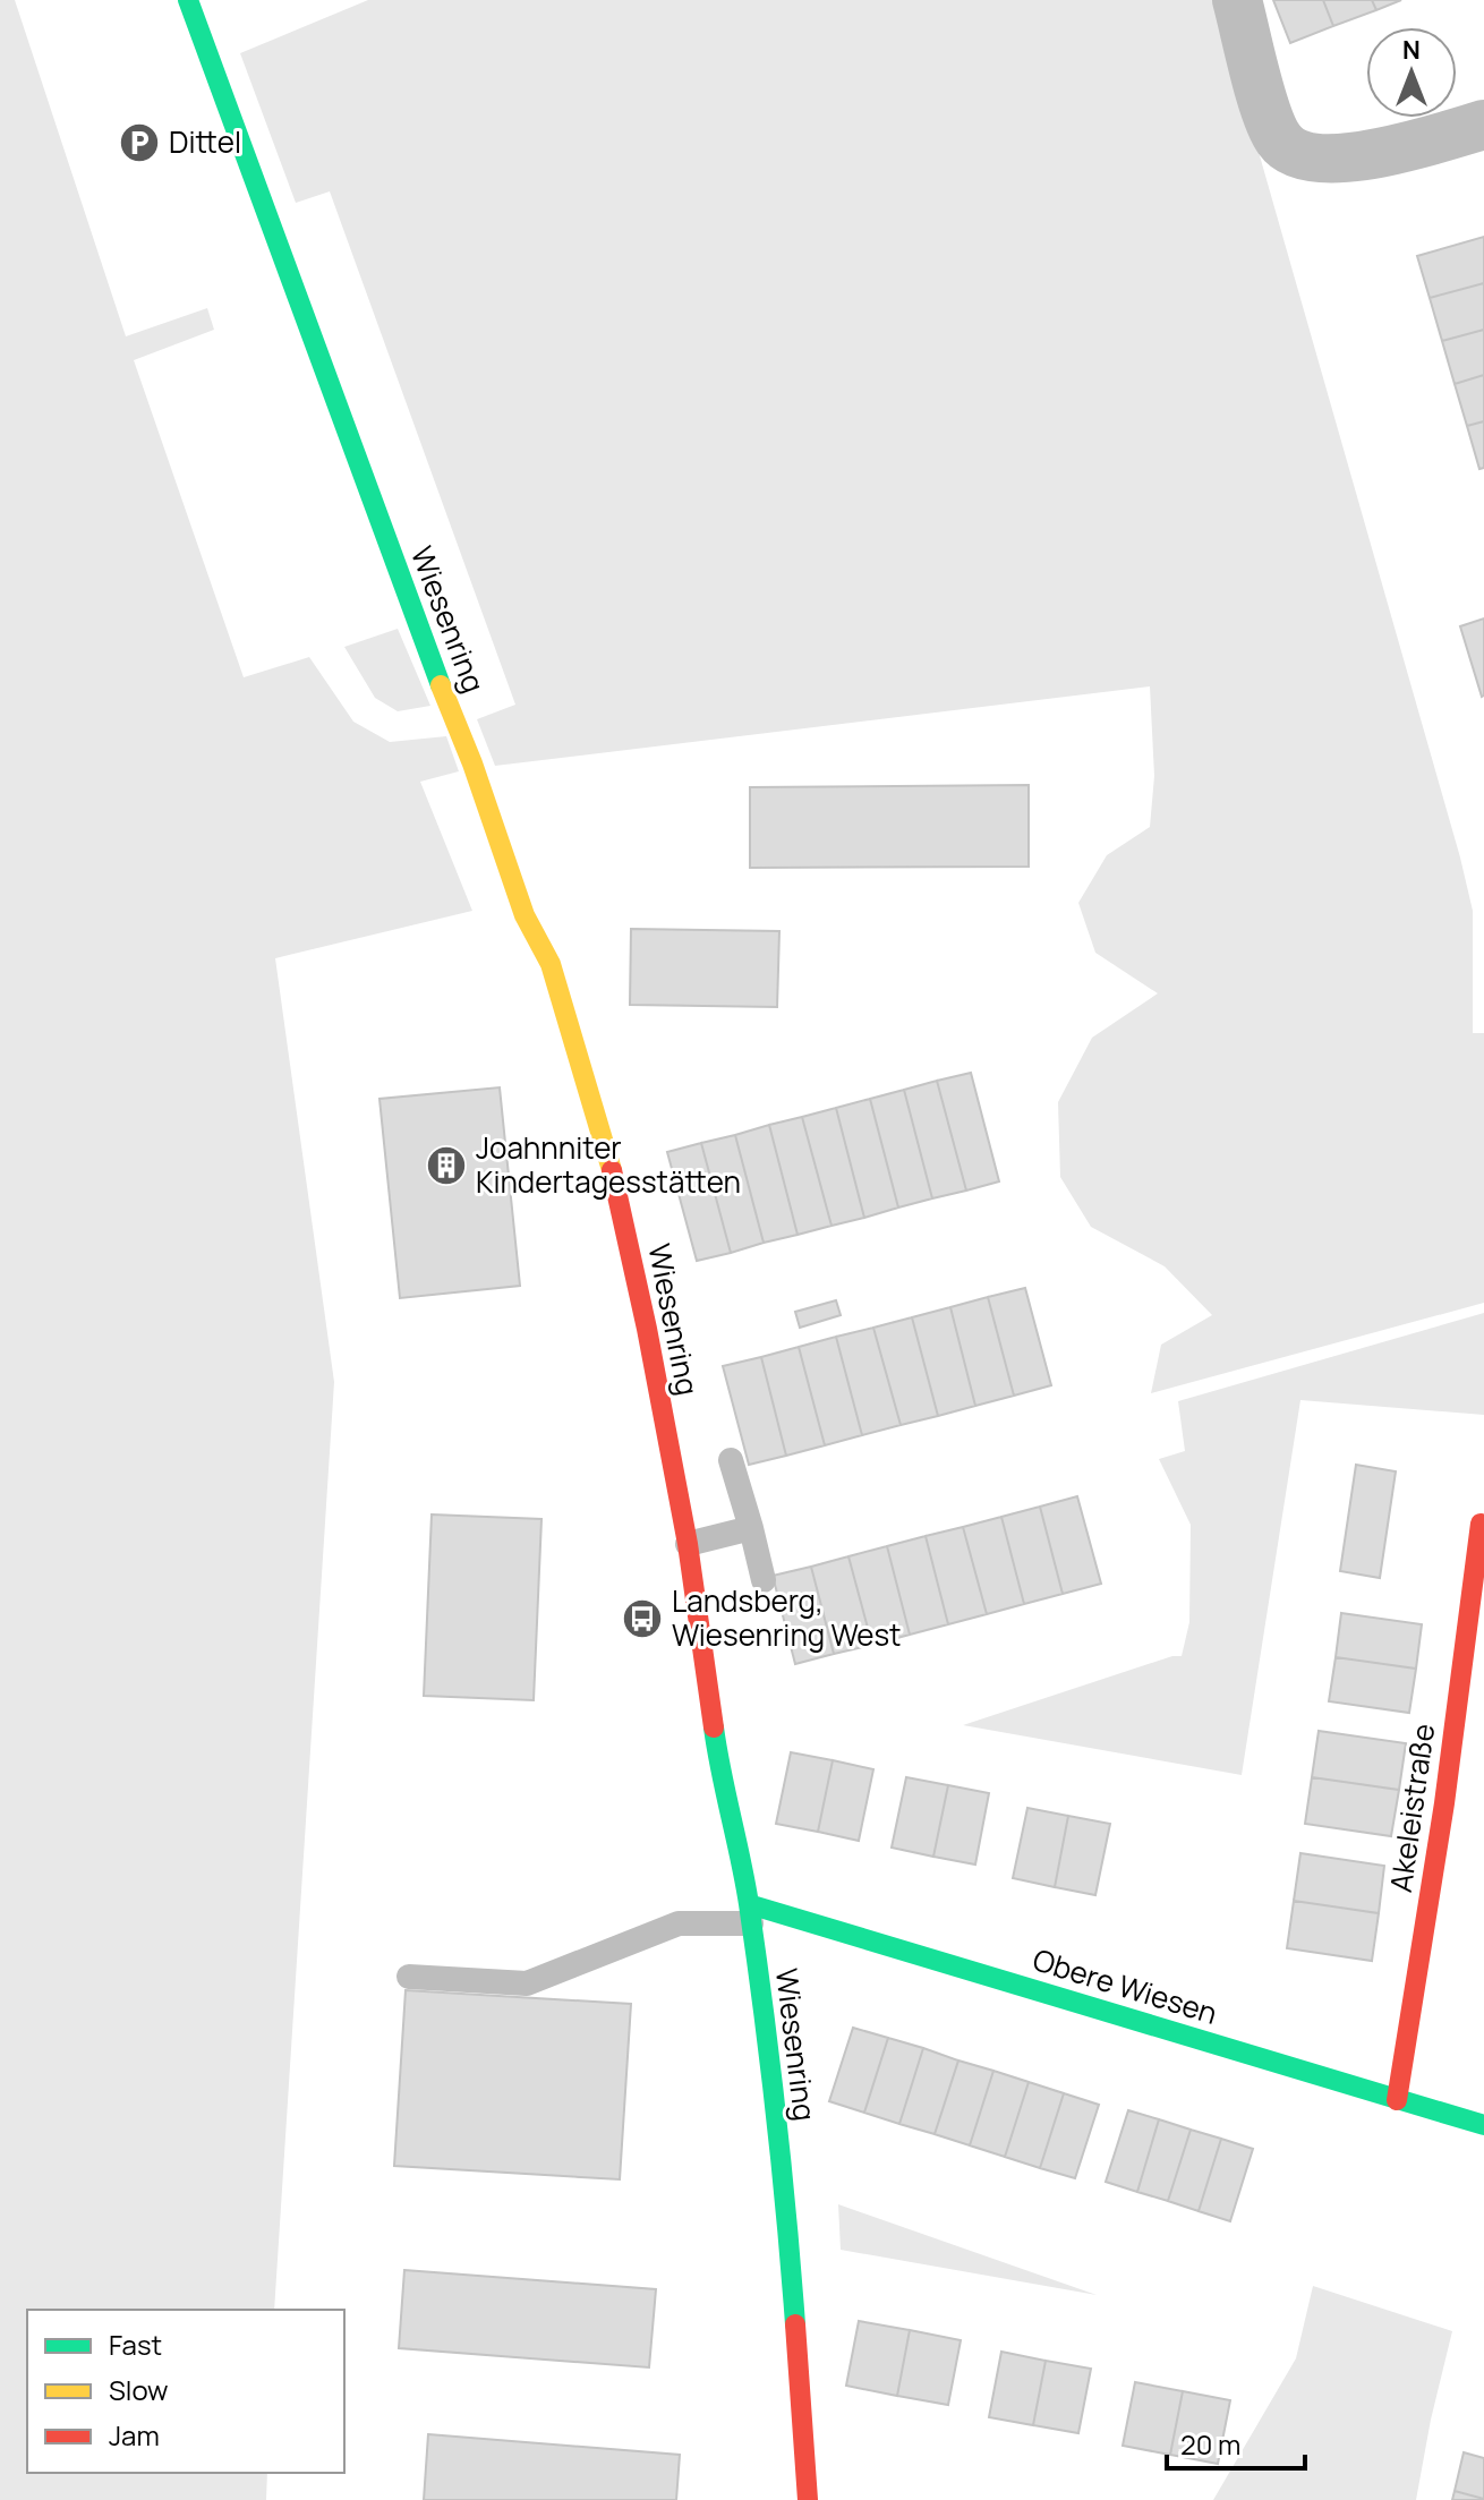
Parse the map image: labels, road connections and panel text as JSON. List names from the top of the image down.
{
  "streets": {
    "street": ["Wiesenring", "Akeleistraße", "Obere Wiesen"]
  },
  "crossings": [
    ["Wiesenring", "Obere Wiesen"],
    ["Akeleistraße", "Obere Wiesen"]
  ],
  "places": {
    "parking": ["Dittel"],
    "building": ["Joahnniter Kindertagesstätten"],
    "bus stop": ["Landsberg, Wiesenring West"]
  },
  "legend": ["Fast", "Slow", "Jam"],
  "scale_bar": "20 m",
  "north": "top"
}
